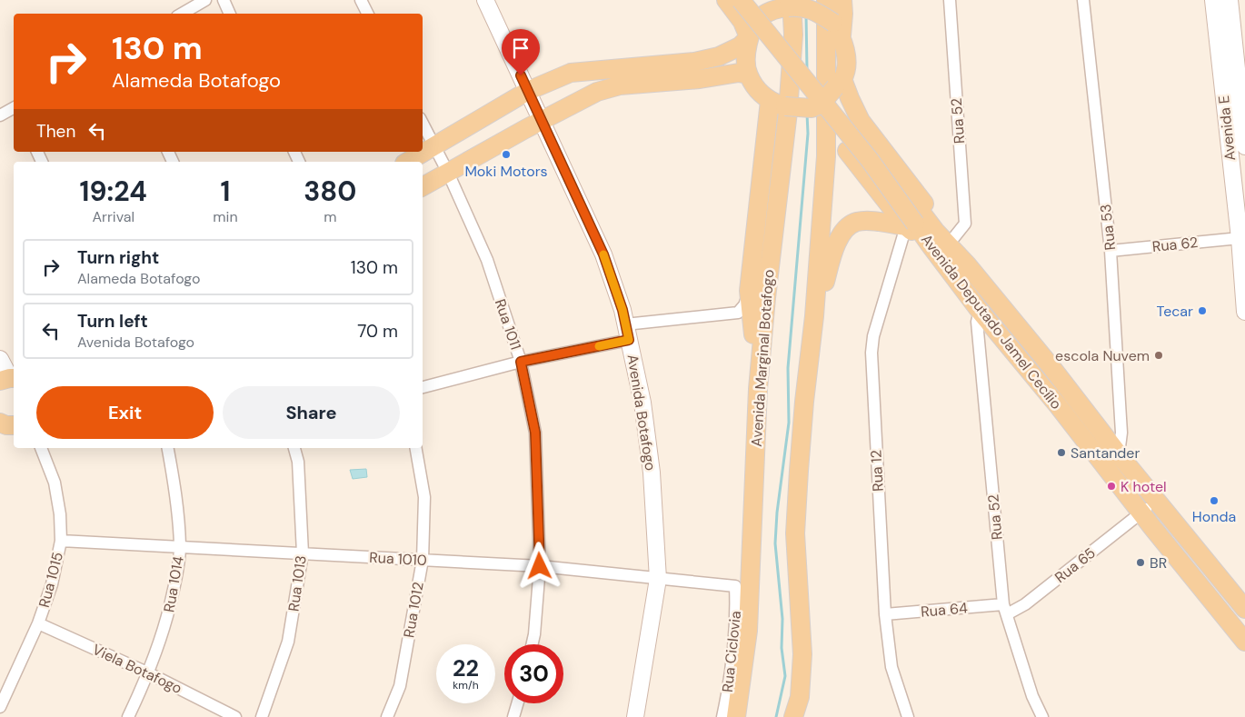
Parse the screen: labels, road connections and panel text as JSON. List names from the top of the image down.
{
  "streets": {
    "main road": ["Avenida Deputado Jamel Cecílio", "Avenida Marginal Botafogo"],
    "street": [
      "Rua 52",
      "Avenida E",
      "Rua 53",
      "Rua 62",
      "Rua 1011",
      "Avenida Botafogo",
      "Rua 12",
      "Rua 1010",
      "Rua 65",
      "Rua 1015",
      "Rua 1013",
      "Rua 1014",
      "Rua 1012",
      "Rua 64",
      "Rua Ciclovia",
      "Viela Botafogo"
    ]
  },
  "crossings": [
    ["Rua 52", "Avenida Deputado Jamel Cecílio"],
    ["Rua 52", "Rua 65"],
    ["Rua 52", "Rua 64"],
    ["Avenida E", "Rua 62"],
    ["Rua 53", "Rua 62"],
    ["Rua 53", "Avenida Deputado Jamel Cecílio"],
    ["Avenida Deputado Jamel Cecílio", "Rua 12"],
    ["Avenida Deputado Jamel Cecílio", "Rua 65"],
    ["Rua 1011", "Rua 1010"],
    ["Avenida Botafogo", "Rua 1010"],
    ["Rua 12", "Rua 64"],
    ["Rua 1010", "Rua 1015"],
    ["Rua 1010", "Rua 1013"],
    ["Rua 1010", "Rua 1014"],
    ["Rua 1010", "Rua 1012"],
    ["Rua 1010", "Rua Ciclovia"],
    ["Rua 65", "Rua 64"],
    ["Rua 1015", "Viela Botafogo"],
    ["Rua 1014", "Viela Botafogo"]
  ],
  "places": [
    "Moki Motors",
    "Tecar",
    "escola Nuvem",
    "Santander",
    "K hotel",
    "Honda",
    "BR"
  ],
  "page": {
    "turn": ["130 m", "Alameda Botafogo"],
    "then": "Then",
    "eta": [
      "19:24",
      "Arrival",
      "1",
      "min",
      "380",
      "m"
    ],
    "list": [
      {
        "name": "Turn right",
        "note": "Alameda Botafogo",
        "value": "130 m"
      },
      {
        "name": "Turn left",
        "note": "Avenida Botafogo",
        "value": "70 m"
      }
    ],
    "buttons": ["Exit", "Share"],
    "speed": "22 km/h",
    "limit": "30"
  }
}
